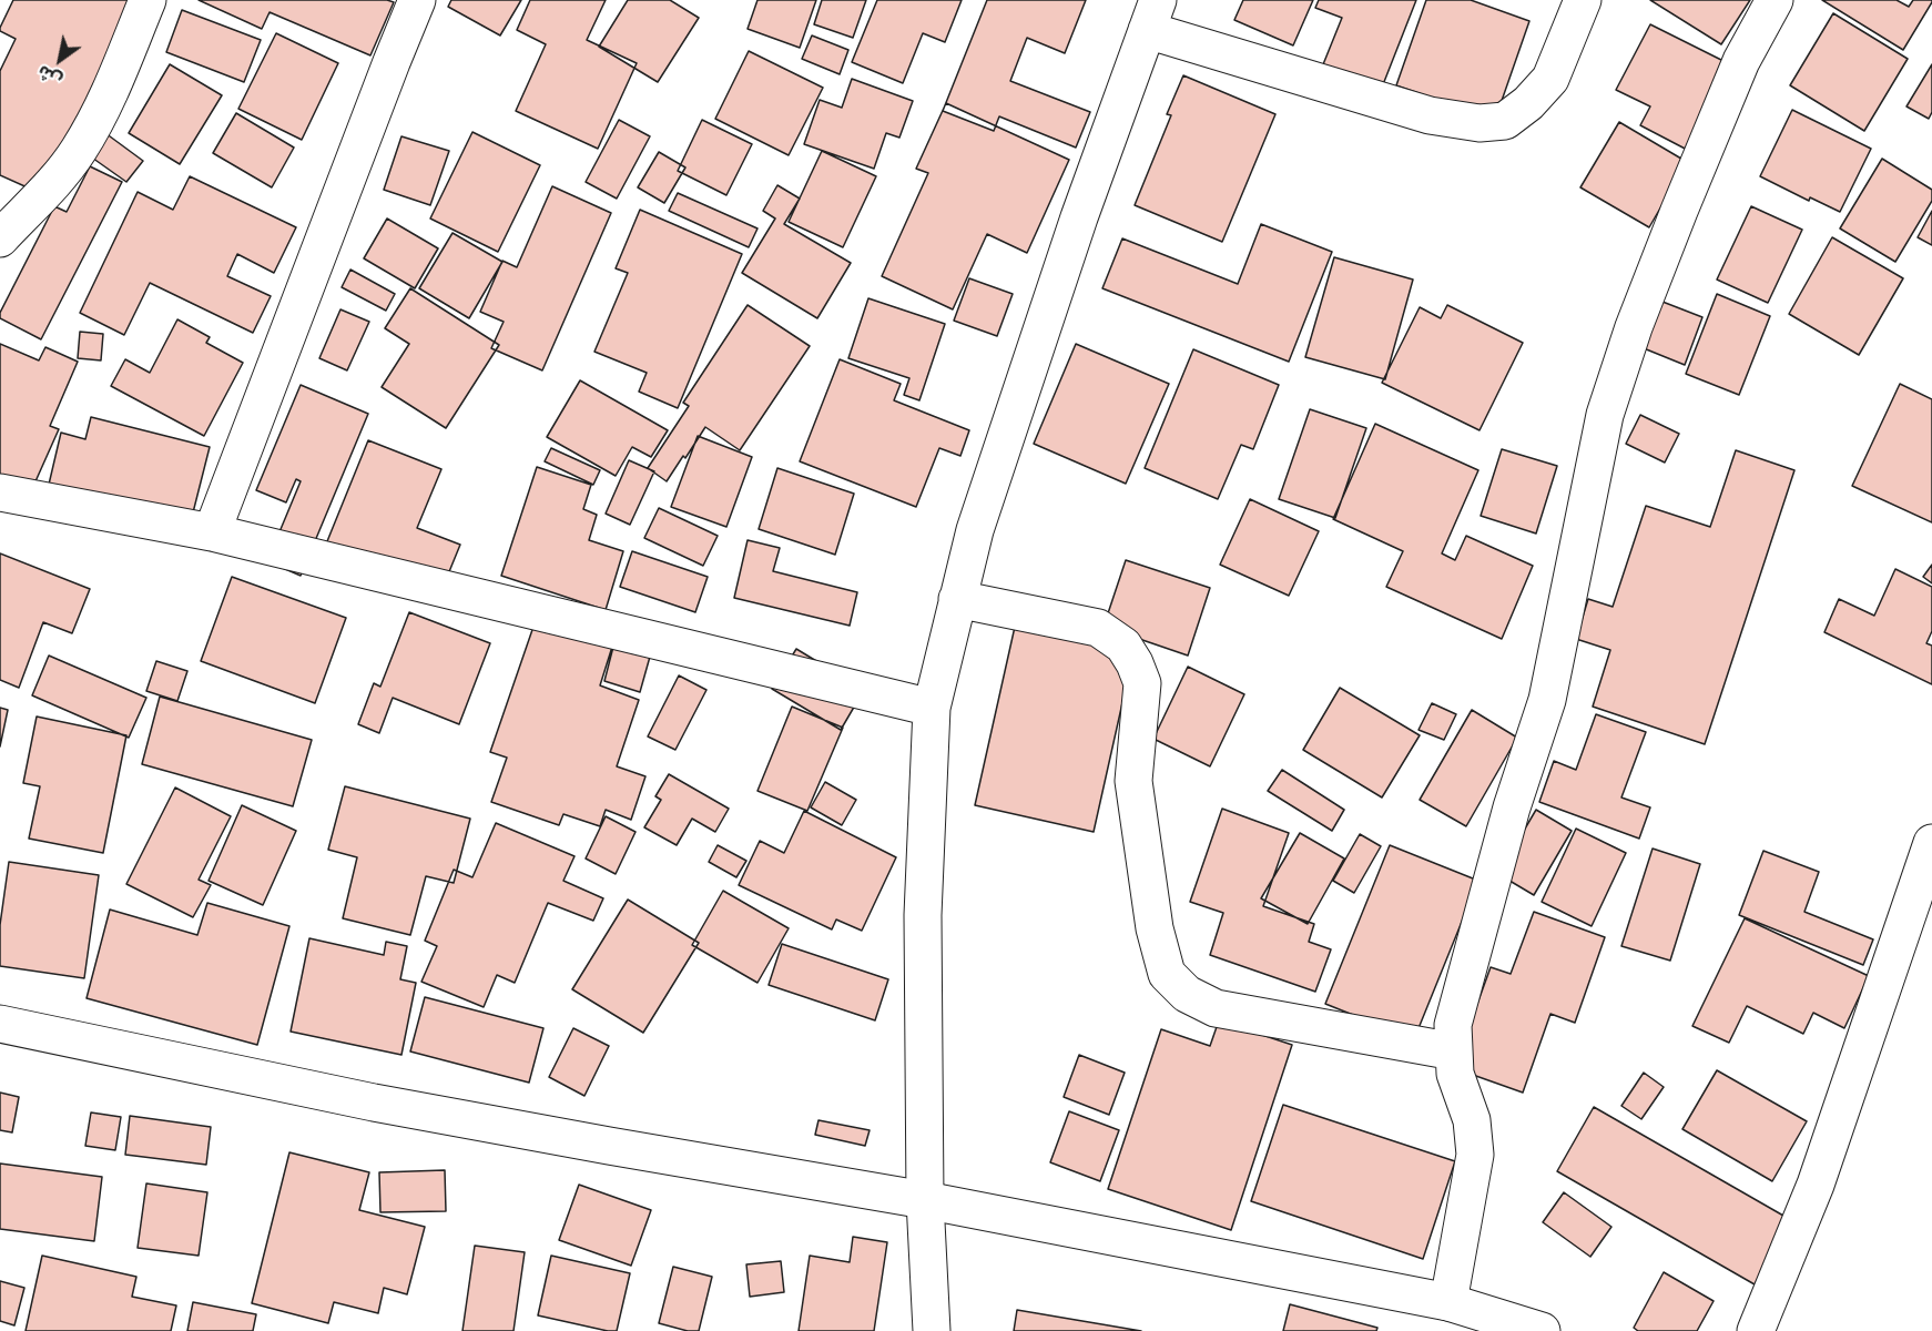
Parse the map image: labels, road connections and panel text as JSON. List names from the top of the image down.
{
  "north": "bottom left"
}
